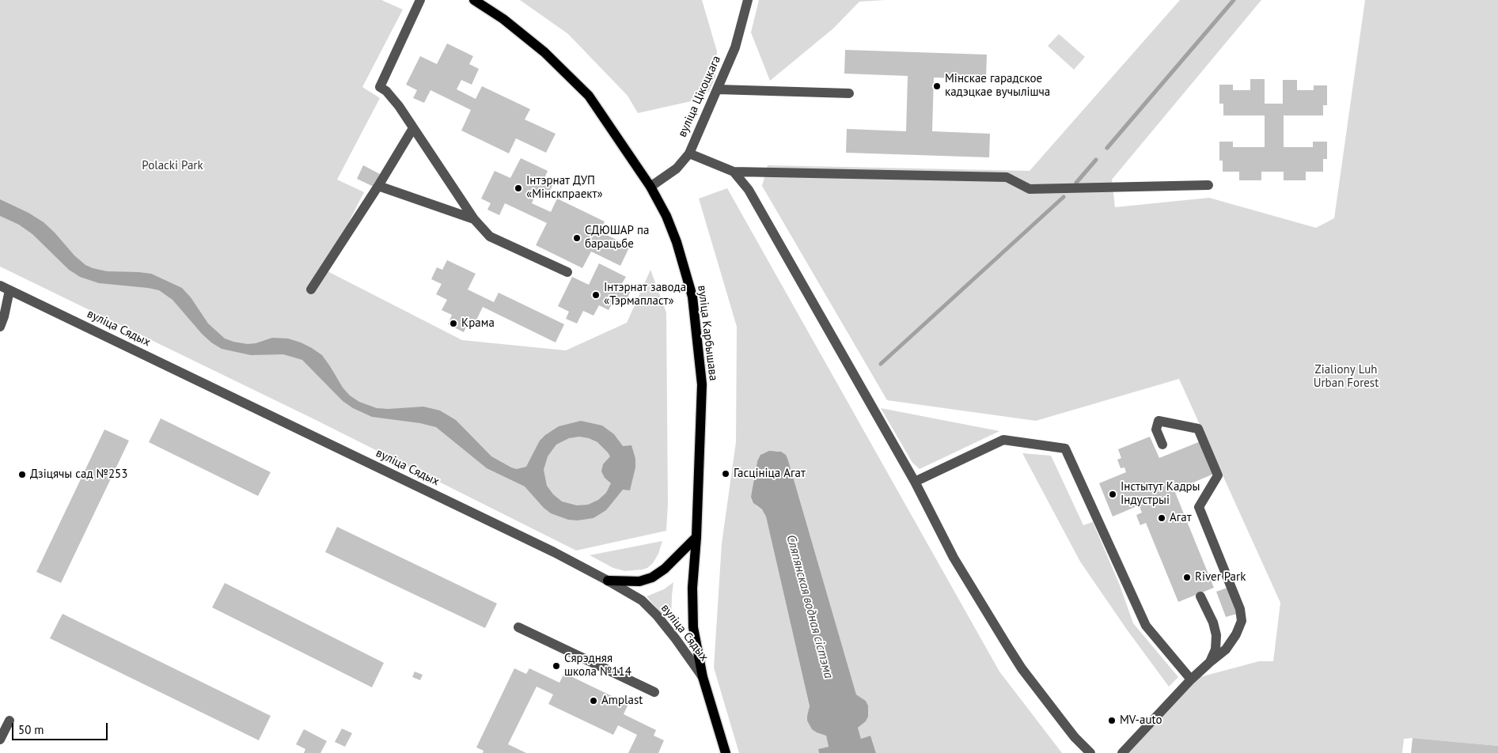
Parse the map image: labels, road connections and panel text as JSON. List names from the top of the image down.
{
  "streets": {
    "main road": ["вуліца Сядых", "вуліца Карбышава"],
    "street": ["вуліца Цікоцкага"]
  },
  "crossings": [
    ["вуліца Цікоцкага", "вуліца Карбышава"],
    ["вуліца Сядых", "вуліца Карбышава"]
  ],
  "water": ["Сляпянская водная сістэма"],
  "parks": ["Polacki Park", "Zialiony Luh Urban Forest"],
  "places": [
    "Мінскае гарадское кадэцкае вучылішча",
    "Інтэрнат ДУП «Мінскпраект»",
    "СДЮШАР па барацьбе",
    "Інтэрнат завода «Тэрмапласт»",
    "Крама",
    "Гасцініца Агат",
    "Дзіцячы сад №253",
    "Інстытут Кадры Індустрыі",
    "Агат",
    "River Park",
    "Сярэдняя школа №114",
    "Amplast",
    "MV-auto"
  ],
  "scale_bar": "50 m"
}
